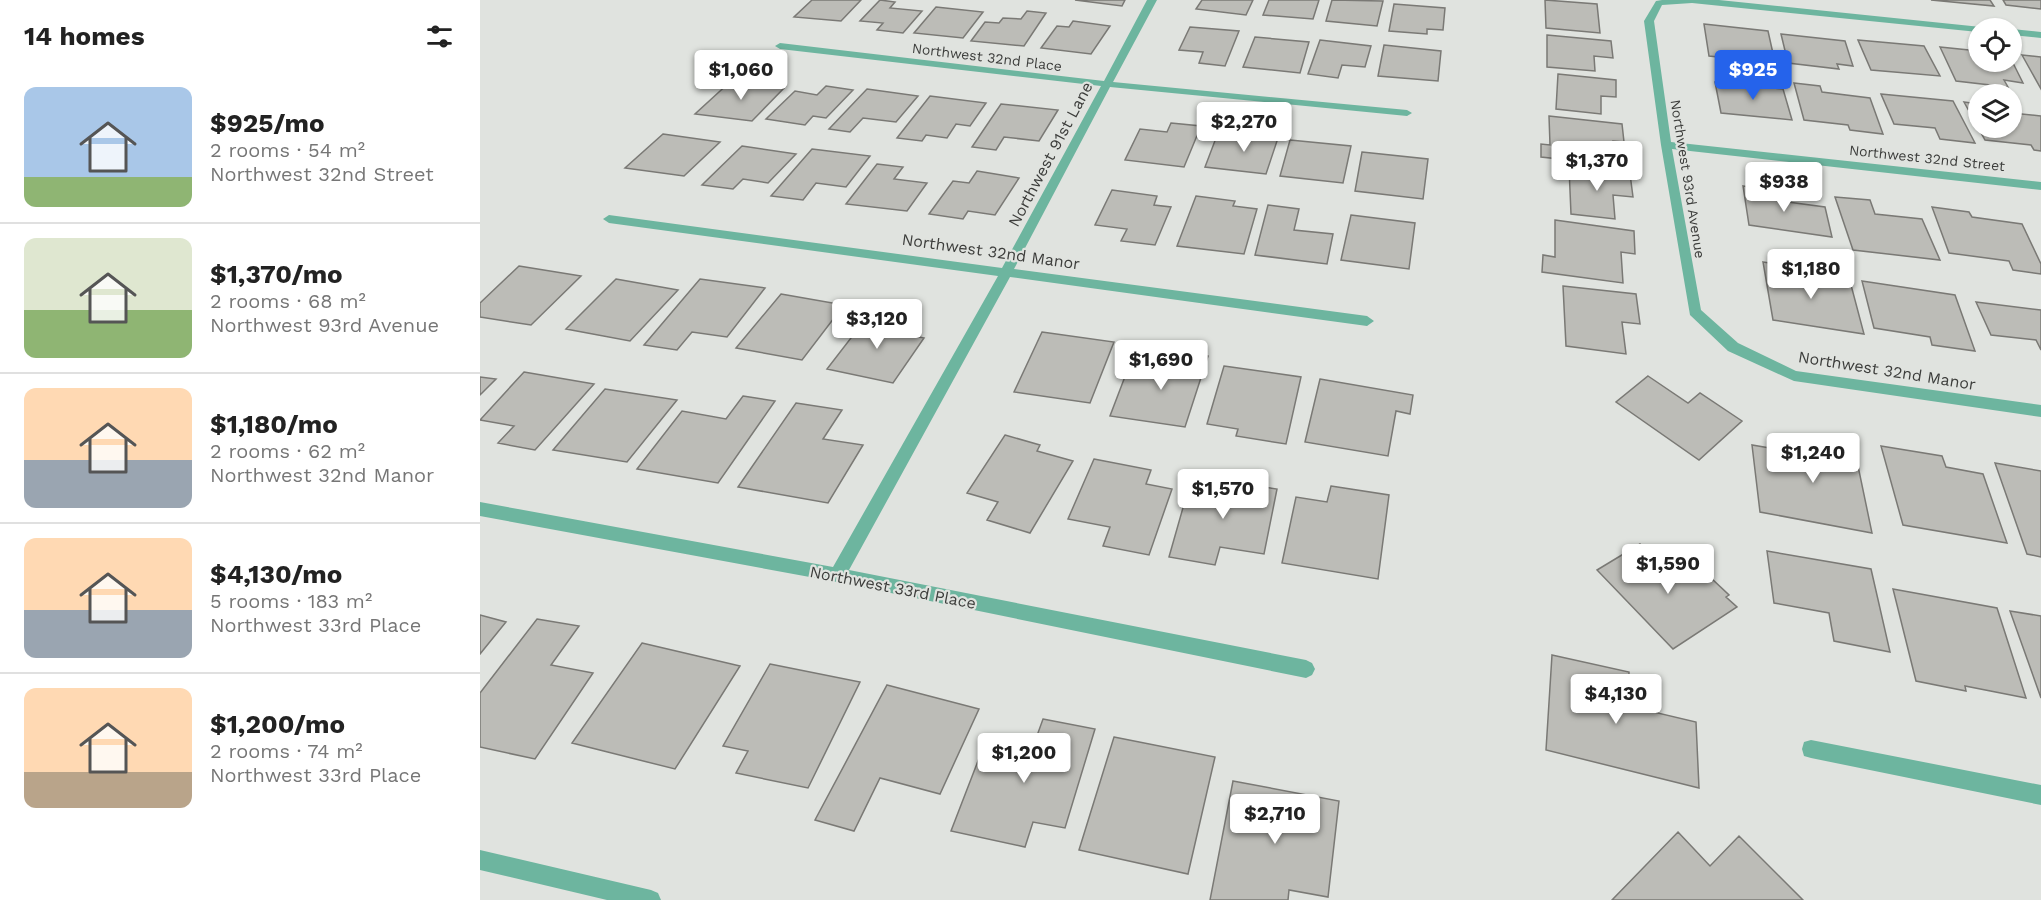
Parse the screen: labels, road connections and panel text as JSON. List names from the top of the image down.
{
  "streets": {
    "street": [
      "Northwest 32nd Place",
      "Northwest 91st Lane",
      "Northwest 32nd Street",
      "Northwest 93rd Avenue",
      "Northwest 32nd Manor",
      "Northwest 33rd Place"
    ]
  },
  "crossings": [
    ["Northwest 32nd Place", "Northwest 91st Lane"],
    ["Northwest 91st Lane", "Northwest 32nd Manor"],
    ["Northwest 91st Lane", "Northwest 33rd Place"],
    ["Northwest 32nd Street", "Northwest 93rd Avenue"],
    ["Northwest 93rd Avenue", "Northwest 32nd Manor"]
  ],
  "page": {
    "heading": "14 homes",
    "price": [
      "$1,060",
      "$925",
      "$2,270",
      "$1,370",
      "$938",
      "$1,180",
      "$3,120",
      "$1,690",
      "$1,240",
      "$1,570",
      "$1,590",
      "$4,130",
      "$1,200",
      "$2,710"
    ],
    "list": [
      {
        "name": "$925/mo",
        "note": "2 rooms · 54 m² · Northwest 32nd Street"
      },
      {
        "name": "$1,370/mo",
        "note": "2 rooms · 68 m² · Northwest 93rd Avenue"
      },
      {
        "name": "$1,180/mo",
        "note": "2 rooms · 62 m² · Northwest 32nd Manor"
      },
      {
        "name": "$4,130/mo",
        "note": "5 rooms · 183 m² · Northwest 33rd Place"
      },
      {
        "name": "$1,200/mo",
        "note": "2 rooms · 74 m² · Northwest 33rd Place"
      }
    ]
  }
}
